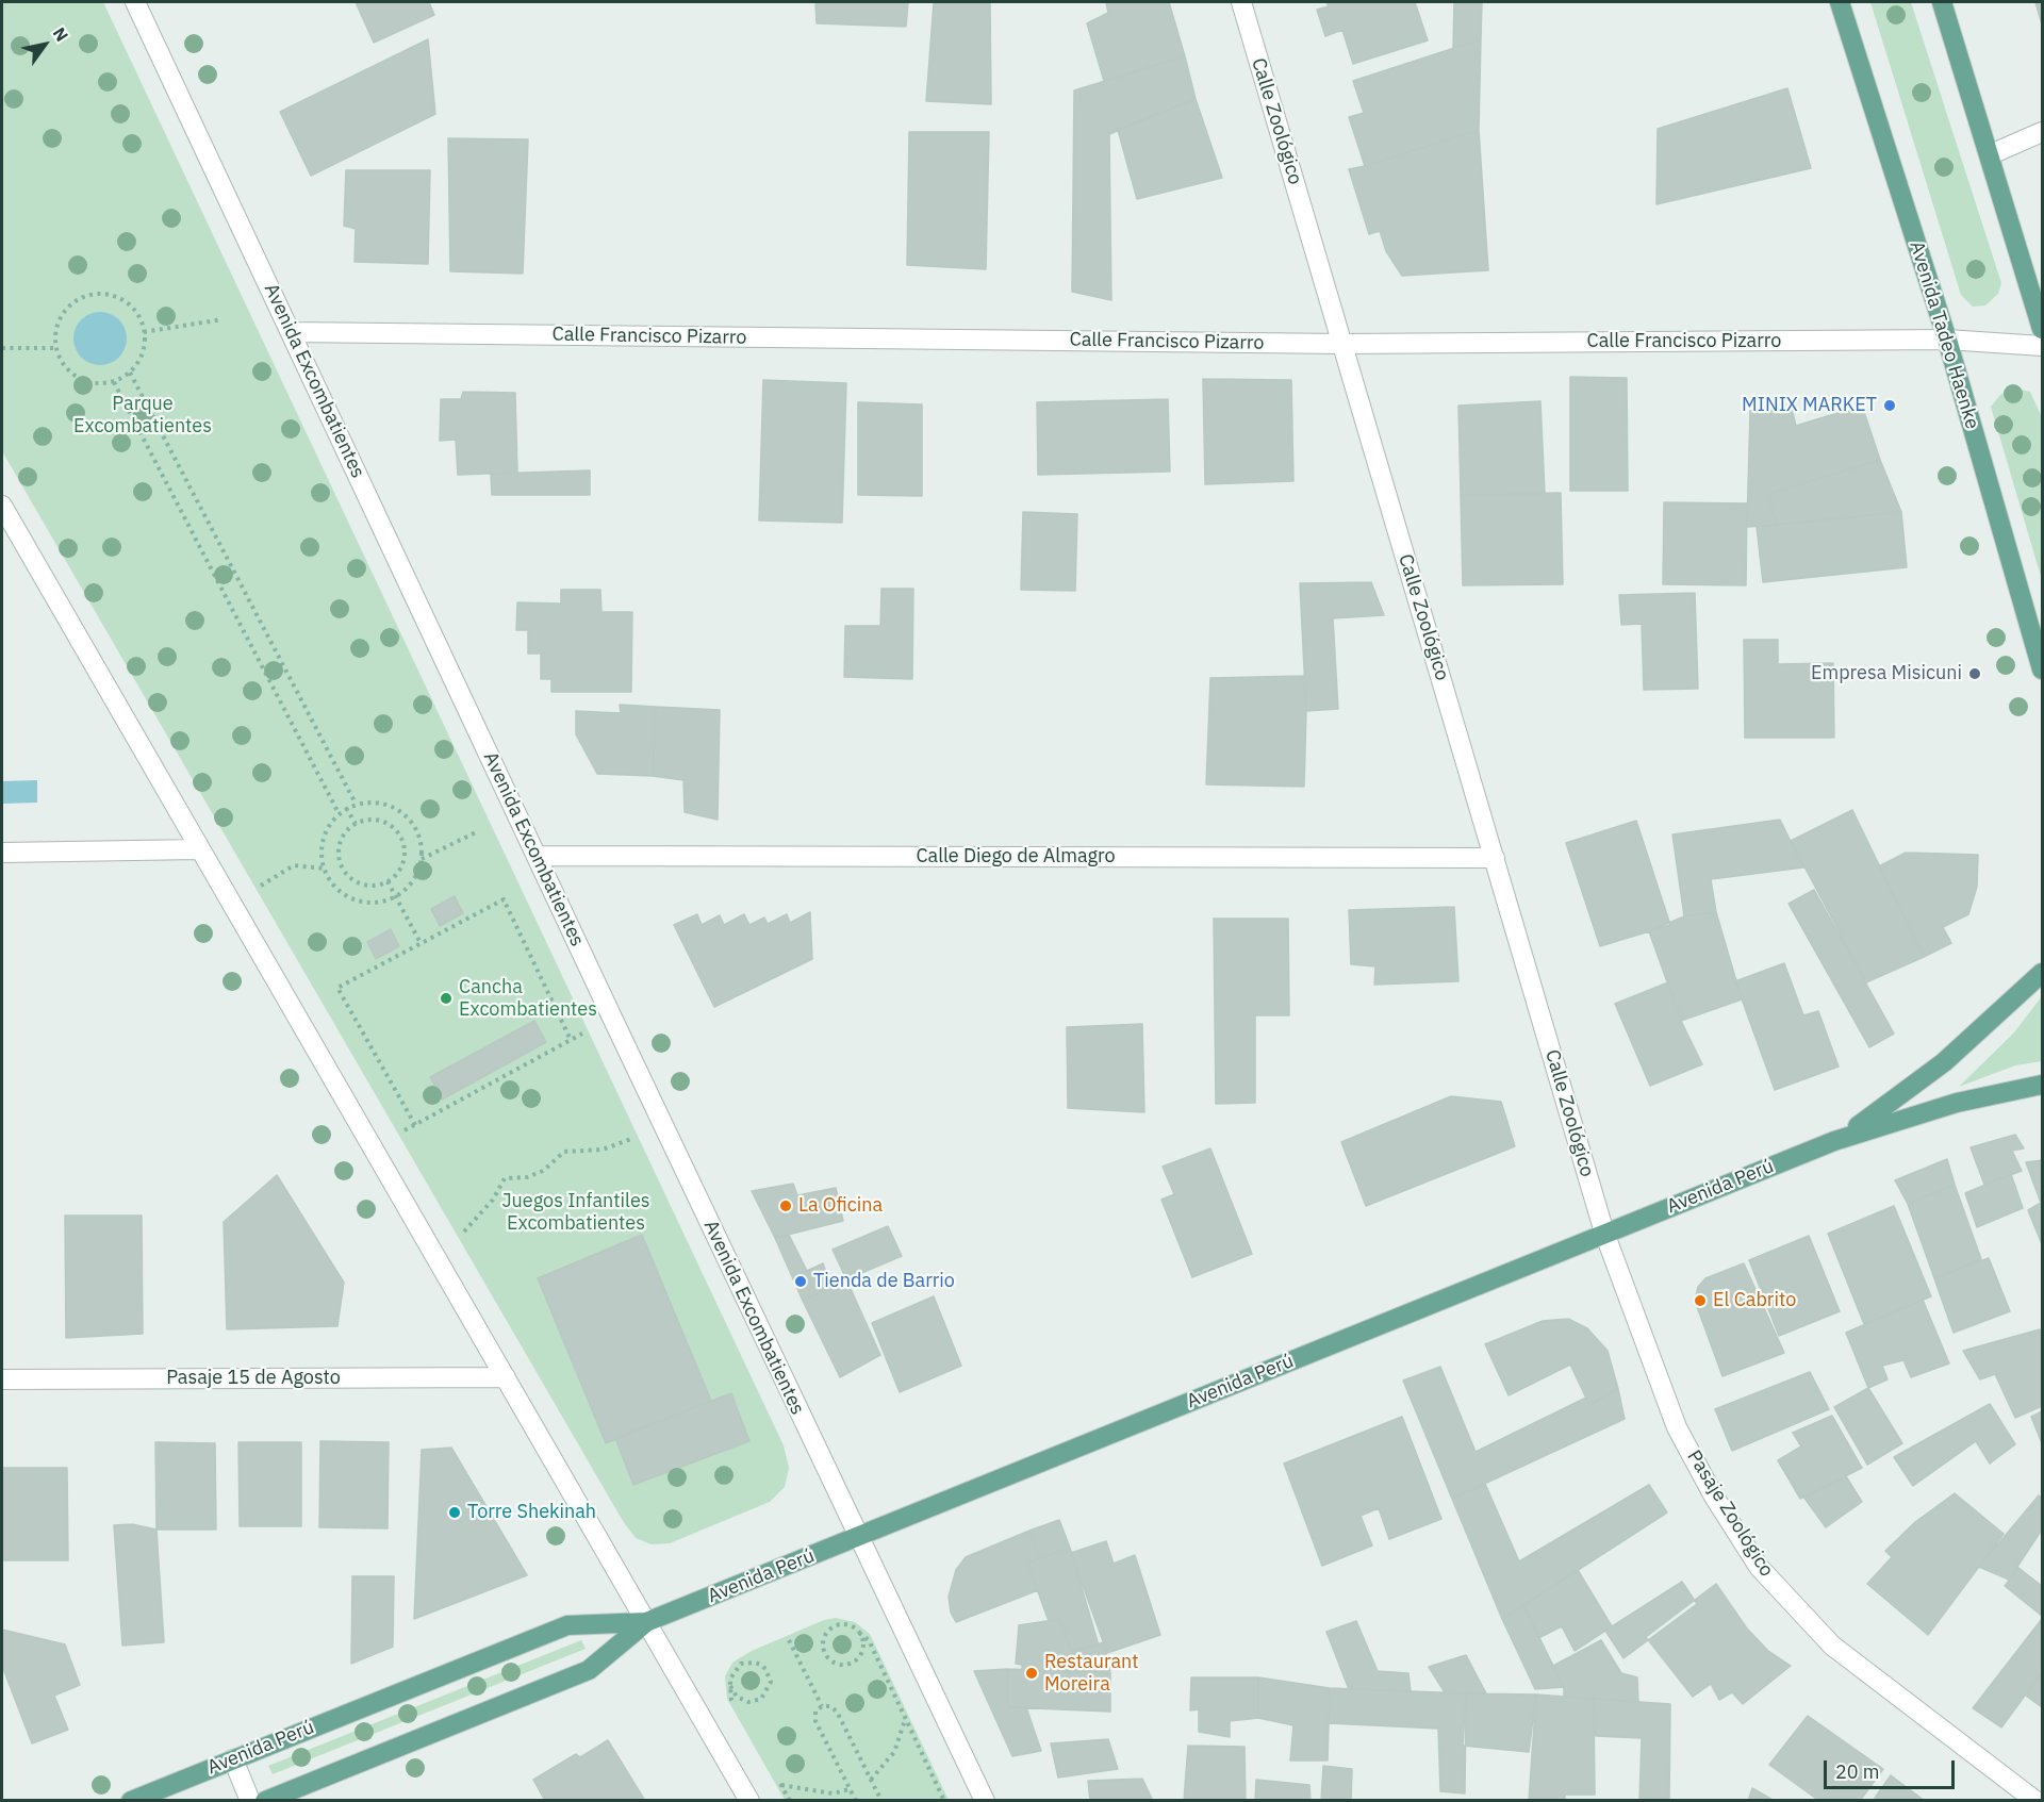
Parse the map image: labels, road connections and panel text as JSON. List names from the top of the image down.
{
  "streets": {
    "main road": ["Avenida Tadeo Haenke", "Avenida Perú"],
    "street": [
      "Calle Zoológico",
      "Calle Francisco Pizarro",
      "Avenida Excombatientes",
      "Calle Diego de Almagro",
      "Pasaje 15 de Agosto",
      "Pasaje Zoológico"
    ]
  },
  "crossings": [
    ["Calle Zoológico", "Calle Francisco Pizarro"],
    ["Calle Zoológico", "Calle Diego de Almagro"],
    ["Calle Zoológico", "Avenida Perú"],
    ["Calle Zoológico", "Pasaje Zoológico"],
    ["Avenida Tadeo Haenke", "Calle Francisco Pizarro"],
    ["Calle Francisco Pizarro", "Avenida Excombatientes"],
    ["Avenida Excombatientes", "Calle Diego de Almagro"],
    ["Avenida Excombatientes", "Avenida Perú"],
    ["Avenida Perú", "Pasaje Zoológico"]
  ],
  "parks": ["Parque Excombatientes", "Juegos Infantiles Excombatientes"],
  "places": [
    "MINIX MARKET",
    "Empresa Misicuni",
    "Cancha Excombatientes",
    "La Oficina",
    "Tienda de Barrio",
    "El Cabrito",
    "Torre Shekinah",
    "Restaurant Moreira"
  ],
  "scale_bar": "20 m",
  "north": "top right"
}
